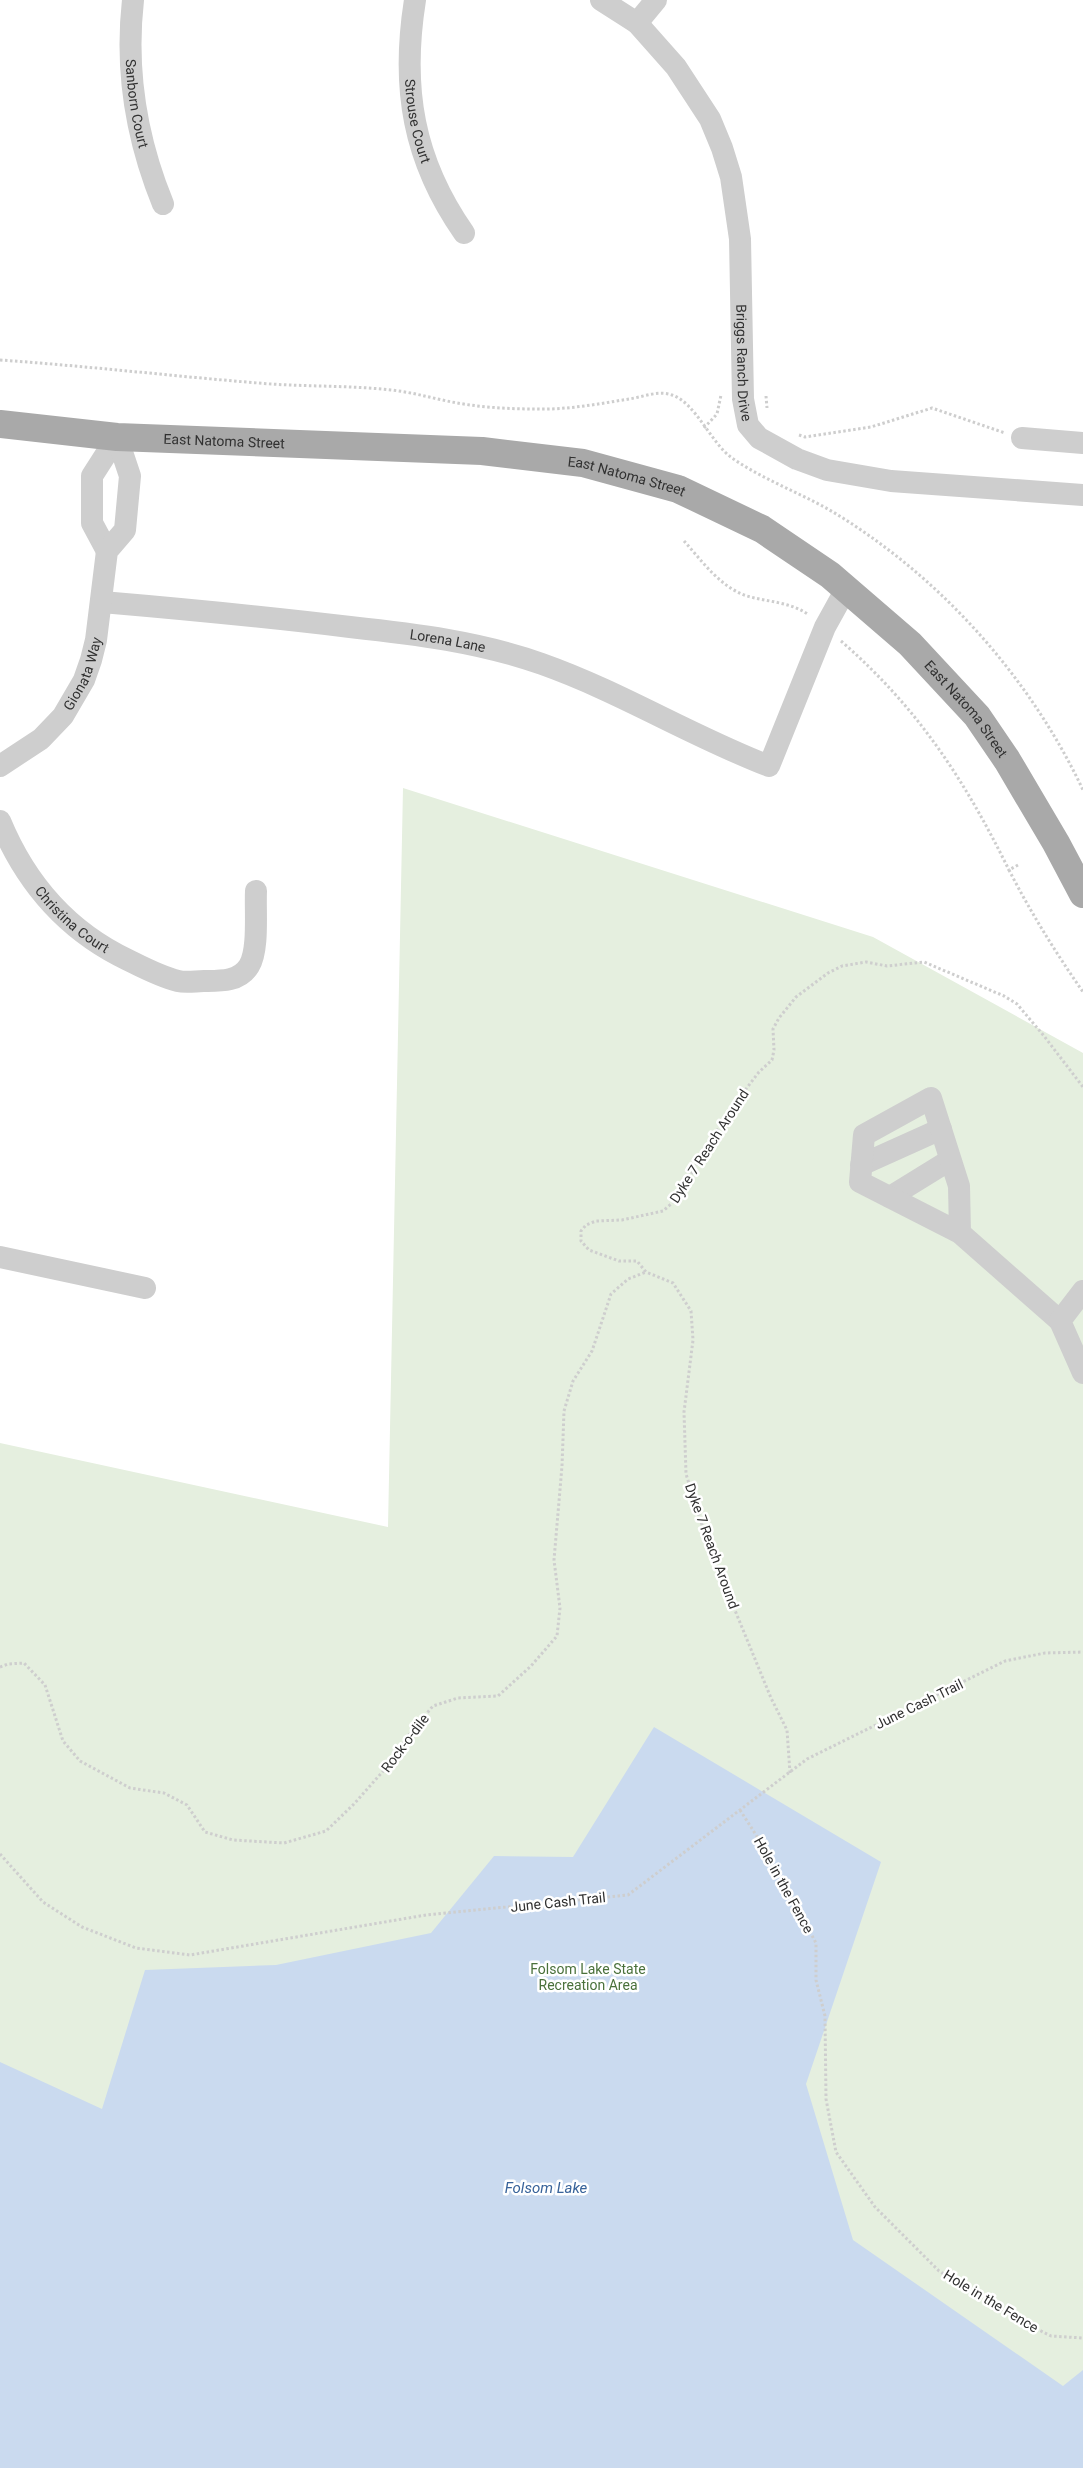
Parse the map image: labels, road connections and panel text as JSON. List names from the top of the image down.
{
  "streets": {
    "main road": ["East Natoma Street"],
    "street": [
      "Sanborn Court",
      "Strouse Court",
      "Briggs Ranch Drive",
      "Lorena Lane",
      "Gionata Way",
      "Christina Court"
    ],
    "path": [
      "Dyke 7 Reach Around",
      "June Cash Trail",
      "Rock-o-dile",
      "Hole in the Fence"
    ]
  },
  "crossings": [
    ["Lorena Lane", "Gionata Way"],
    ["Dyke 7 Reach Around", "June Cash Trail"],
    ["Dyke 7 Reach Around", "Rock-o-dile"],
    ["June Cash Trail", "Hole in the Fence"]
  ],
  "water": ["Folsom Lake"],
  "parks": ["Folsom Lake State Recreation Area"]
}
